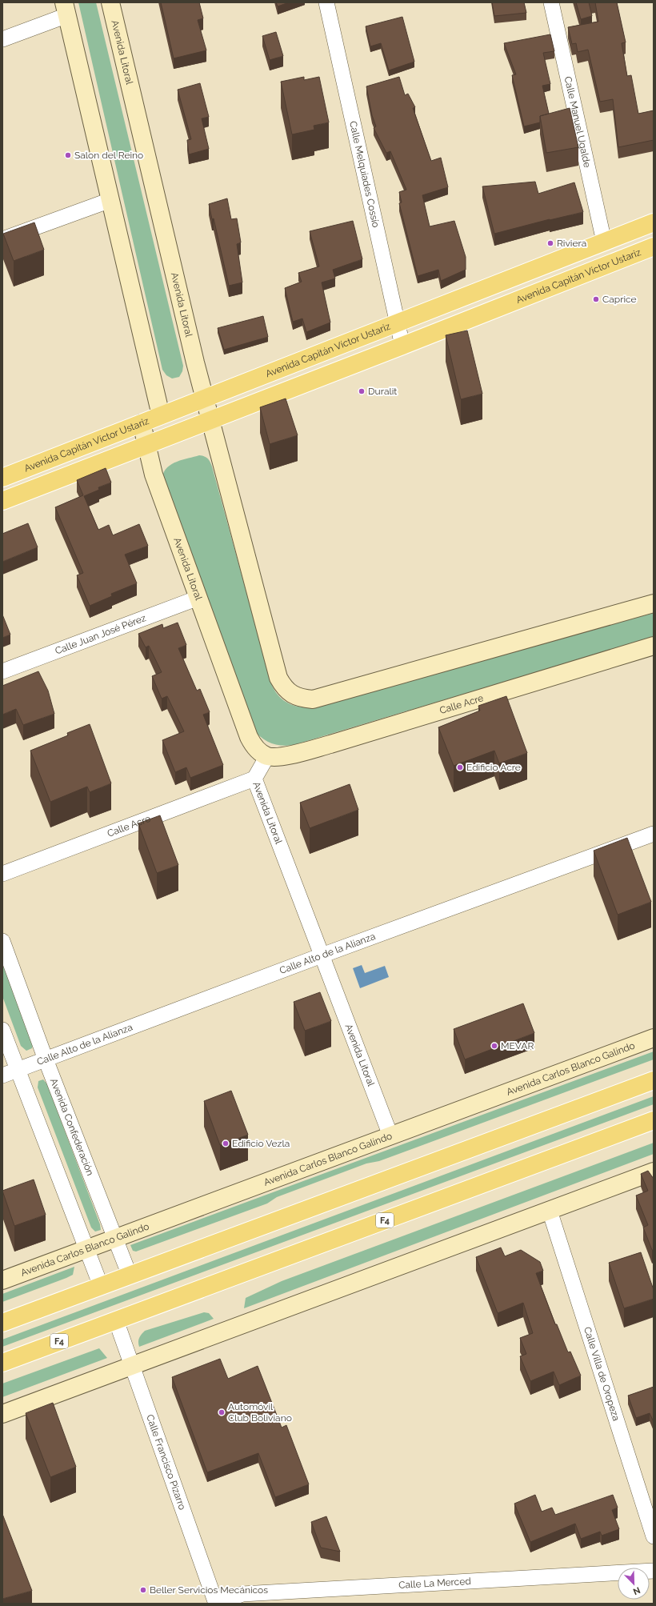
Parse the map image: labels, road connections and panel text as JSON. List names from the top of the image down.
{
  "streets": {
    "main road": ["Avenida Capitán Víctor Ustariz", "F4"],
    "street": [
      "Avenida Litoral",
      "Calle Manuel Ugalde",
      "Calle Melquiades Cossío",
      "Calle Juan José Pérez",
      "Calle Acre",
      "Calle Alto de la Alianza",
      "Avenida Carlos Blanco Galindo",
      "Avenida Confederación",
      "Calle Villa de Oropeza",
      "Calle Francisco Pizarro",
      "Calle La Merced"
    ]
  },
  "crossings": [
    ["Avenida Litoral", "Avenida Capitán Víctor Ustariz"],
    ["Avenida Litoral", "Calle Juan José Pérez"],
    ["Avenida Litoral", "Calle Acre"],
    ["Avenida Litoral", "Calle Alto de la Alianza"],
    ["Avenida Litoral", "Avenida Carlos Blanco Galindo"],
    ["Calle Manuel Ugalde", "Avenida Capitán Víctor Ustariz"],
    ["Calle Melquiades Cossío", "Avenida Capitán Víctor Ustariz"],
    ["Calle Alto de la Alianza", "Avenida Confederación"],
    ["Avenida Carlos Blanco Galindo", "Avenida Confederación"],
    ["F4", "Calle Francisco Pizarro"],
    ["Calle Francisco Pizarro", "Calle La Merced"]
  ],
  "places": [
    "Salon del Reino",
    "Riviera",
    "Caprice",
    "Duralit",
    "Edificio Acre",
    "MEVAR",
    "Edificio Vezla",
    "Automóvil Club Boliviano",
    "Beller Servicios Mecánicos"
  ],
  "north": "bottom right"
}
